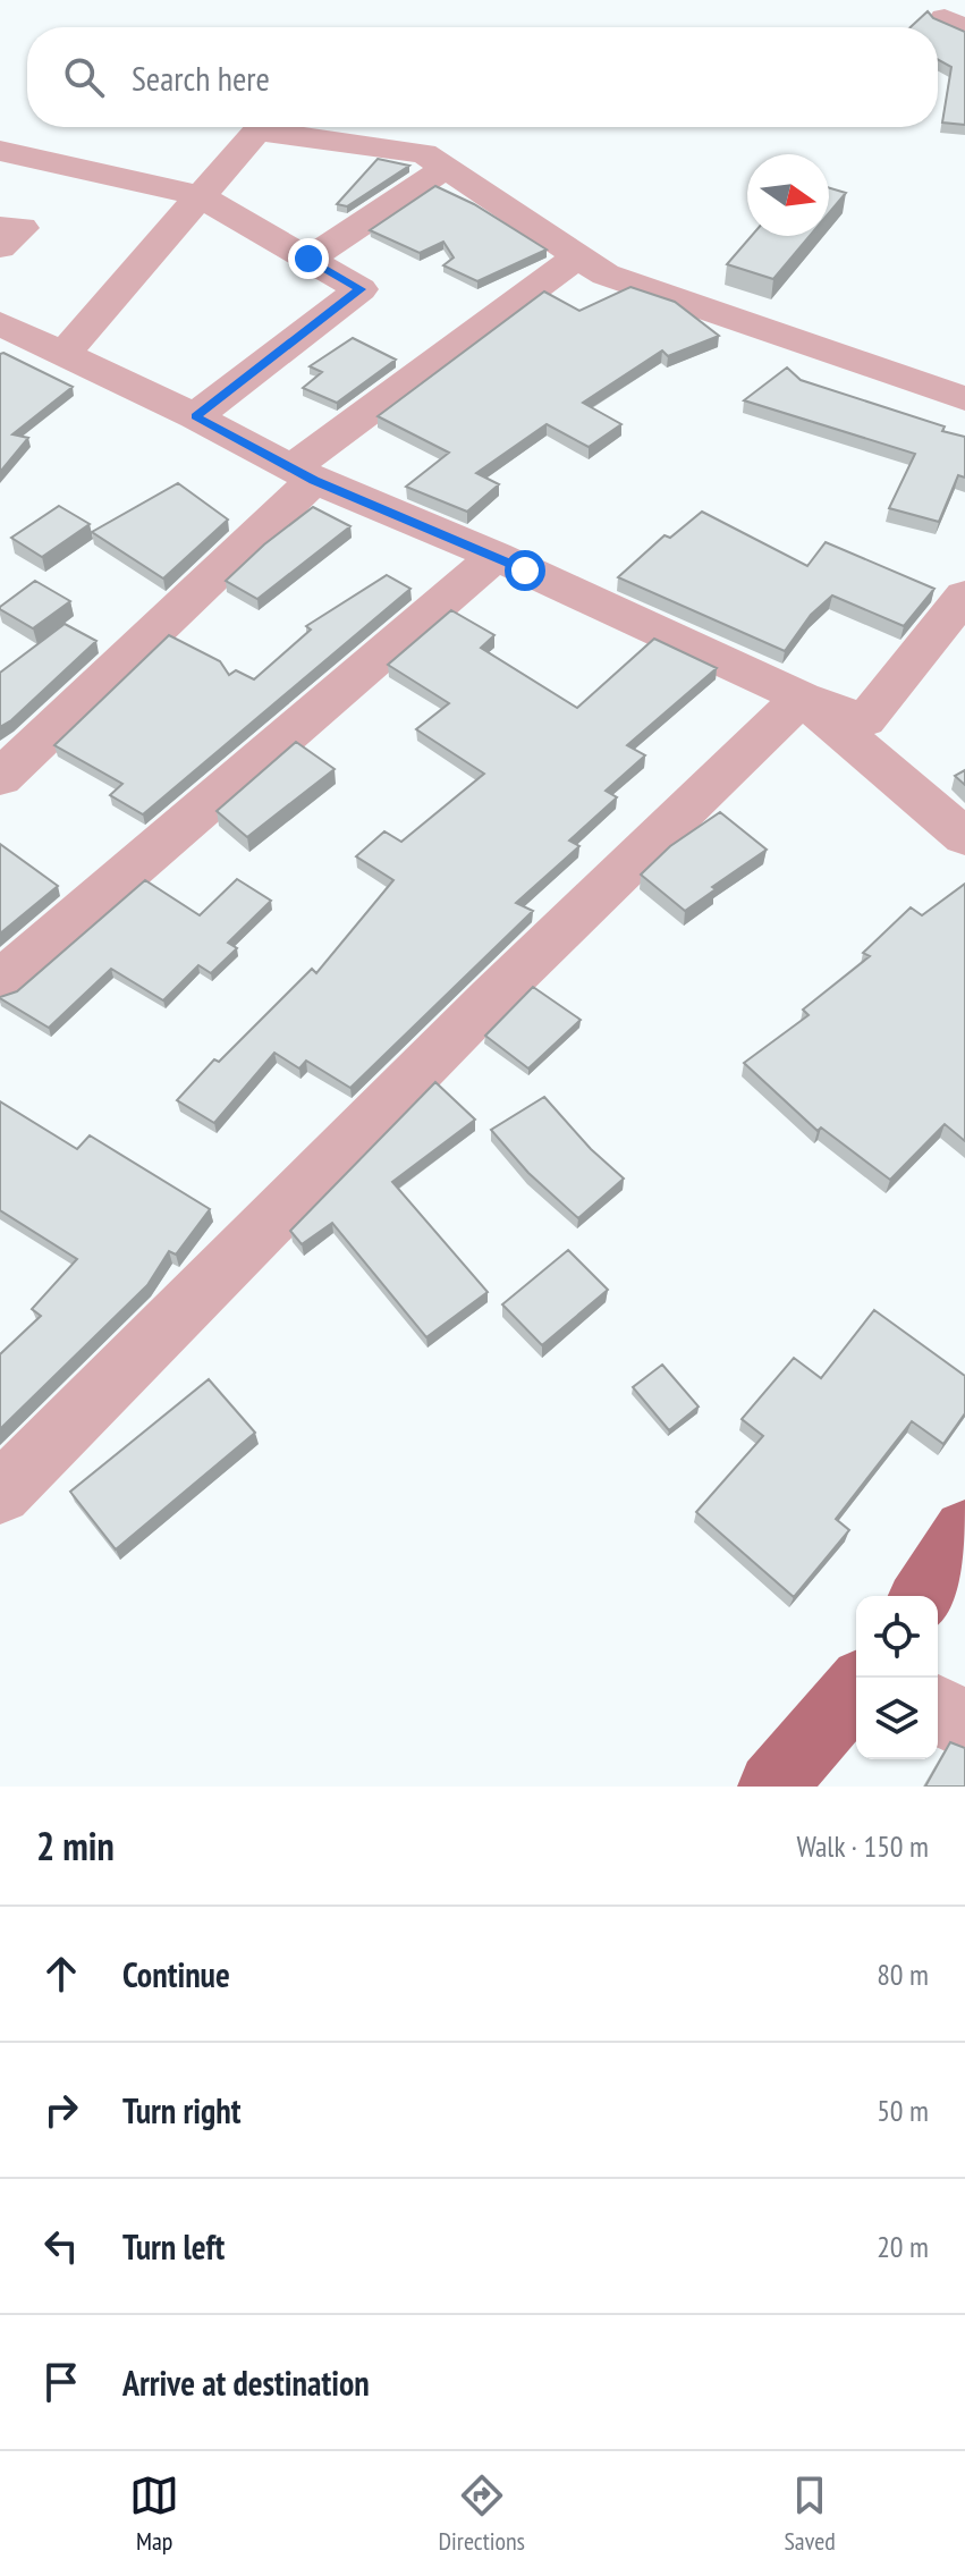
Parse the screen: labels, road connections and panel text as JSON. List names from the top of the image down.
{
  "north": "right",
  "page": {
    "search": "Search here",
    "heading": ["2 min", "Walk · 150 m"],
    "list": [
      ["Continue", "80 m"],
      ["Turn right", "50 m"],
      ["Turn left", "20 m"],
      "Arrive at destination"
    ],
    "nav": ["Map", "Directions", "Saved"]
  }
}
